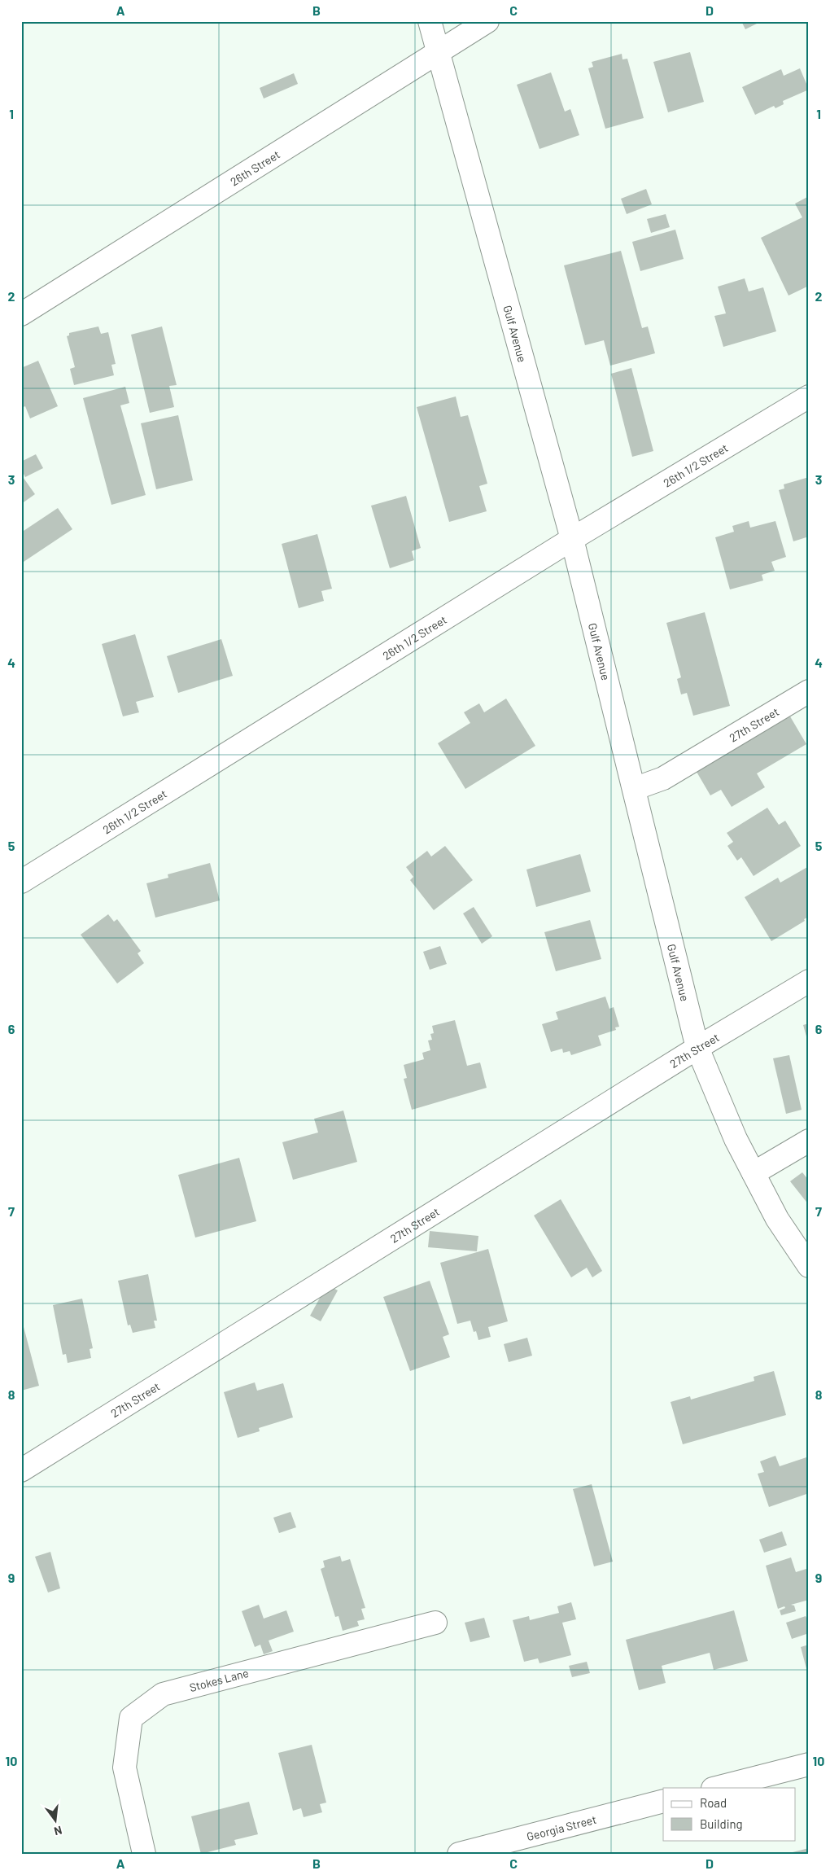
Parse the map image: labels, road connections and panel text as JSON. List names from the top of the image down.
{
  "streets": {
    "street": [
      "26th Street",
      "Gulf Avenue",
      "26th 1/2 Street",
      "27th Street",
      "Stokes Lane",
      "Georgia Street"
    ]
  },
  "crossings": [
    ["26th Street", "Gulf Avenue"],
    ["Gulf Avenue", "26th 1/2 Street"],
    ["Gulf Avenue", "27th Street"]
  ],
  "legend": ["Road", "Building"],
  "north": "bottom",
  "grid": {
    "columns": [
      "A",
      "B",
      "C",
      "D"
    ],
    "rows": [
      "1",
      "2",
      "3",
      "4",
      "5",
      "6",
      "7",
      "8",
      "9",
      "10"
    ]
  }
}
